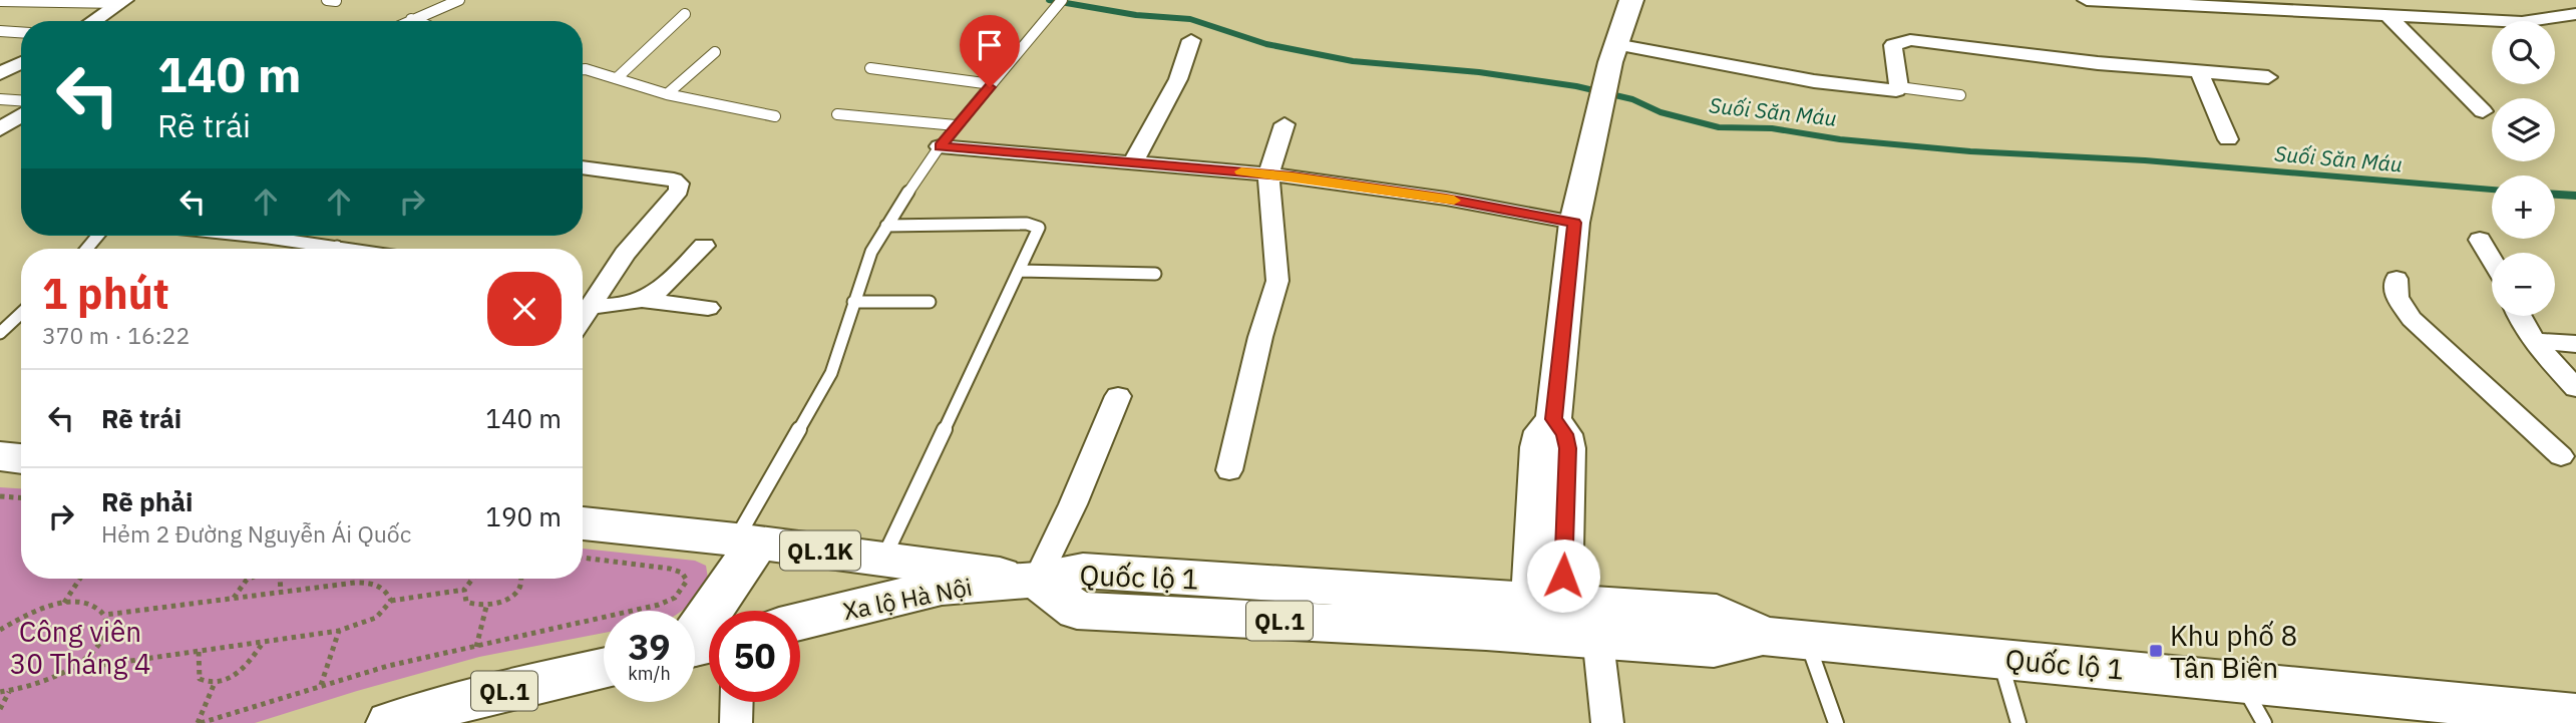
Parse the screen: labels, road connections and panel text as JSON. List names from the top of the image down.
{
  "streets": {
    "main road": [
      "QL.1K",
      "Quốc lộ 1",
      "Xa lộ Hà Nội",
      "QL.1"
    ]
  },
  "crossings": [
    ["QL.1K", "Quốc lộ 1"],
    ["QL.1K", "Xa lộ Hà Nội"],
    ["Quốc lộ 1", "Xa lộ Hà Nội"]
  ],
  "water": ["Suối Săn Máu"],
  "parks": ["Công viên 30 Tháng 4"],
  "places": {
    "transit": ["Khu phố 8 Tân Biên"]
  },
  "page": {
    "map_buttons": ["+", "−"],
    "turn": ["140 m", "Rẽ trái"],
    "heading": ["1 phút", "370 m · 16:22"],
    "list": [
      {
        "name": "Rẽ trái",
        "value": "140 m"
      },
      {
        "name": "Rẽ phải",
        "note": "Hẻm 2 Đường Nguyễn Ái Quốc",
        "value": "190 m"
      }
    ],
    "speed": "39 km/h",
    "limit": "50"
  }
}
